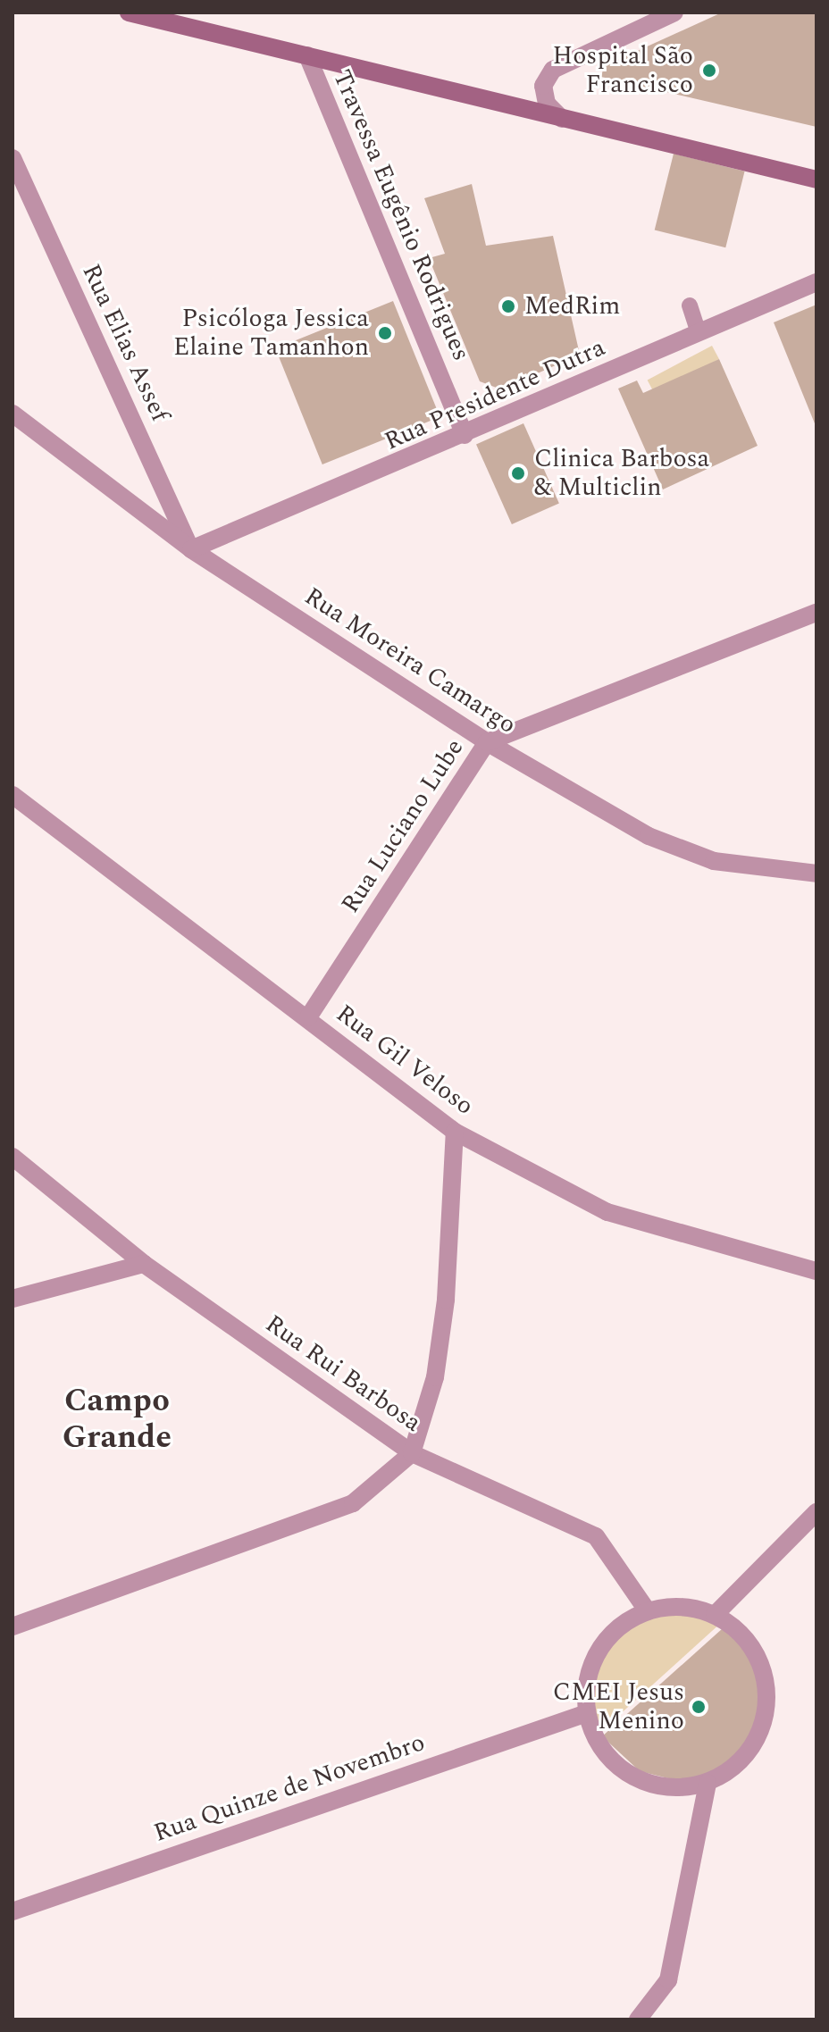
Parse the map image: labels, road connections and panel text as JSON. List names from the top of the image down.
{
  "streets": {
    "street": [
      "Travessa Eugênio Rodrigues",
      "Rua Elias Assef",
      "Rua Presidente Dutra",
      "Rua Moreira Camargo",
      "Rua Luciano Lube",
      "Rua Gil Veloso",
      "Rua Rui Barbosa",
      "Rua Quinze de Novembro"
    ]
  },
  "crossings": [
    ["Travessa Eugênio Rodrigues", "Rua Presidente Dutra"],
    ["Rua Elias Assef", "Rua Presidente Dutra"],
    ["Rua Elias Assef", "Rua Moreira Camargo"],
    ["Rua Presidente Dutra", "Rua Moreira Camargo"],
    ["Rua Moreira Camargo", "Rua Luciano Lube"],
    ["Rua Luciano Lube", "Rua Gil Veloso"],
    ["Rua Rui Barbosa", "Rua Quinze de Novembro"]
  ],
  "districts": ["Campo Grande"],
  "places": [
    "Hospital São Francisco",
    "MedRim",
    "Psicóloga Jessica Elaine Tamanhon",
    "Clinica Barbosa & Multiclin",
    "CMEI Jesus Menino"
  ]
}
